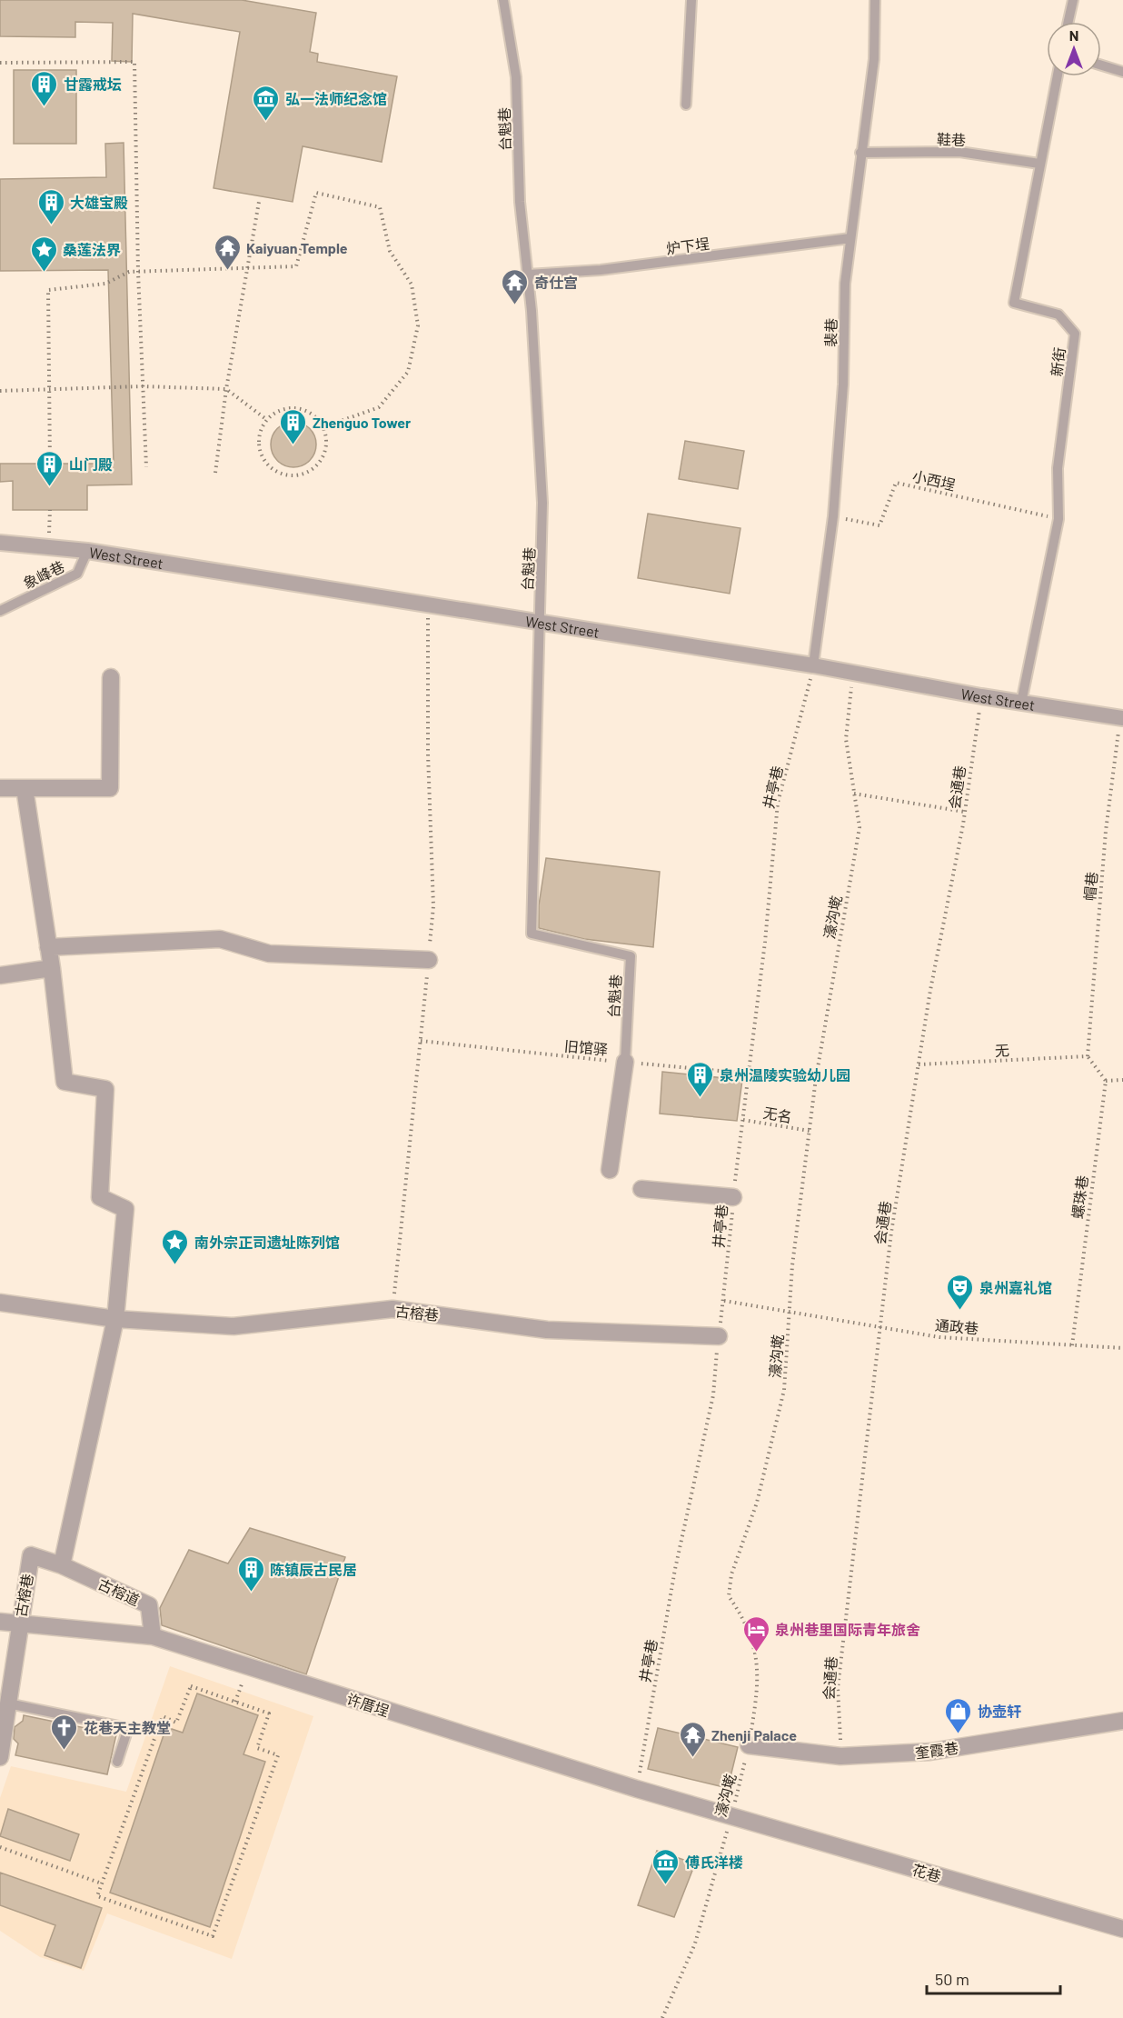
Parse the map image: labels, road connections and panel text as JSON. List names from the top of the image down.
{
  "streets": {
    "street": [
      "West Street",
      "古榕巷",
      "古榕道",
      "许厝埕",
      "奎霞巷",
      "花巷"
    ],
    "lane": [
      "台魁巷",
      "鞋巷",
      "炉下埕",
      "裴巷",
      "新街",
      "象峰巷"
    ],
    "path": [
      "小西埕",
      "井亭巷",
      "会通巷",
      "帽巷",
      "濠沟墘",
      "旧馆驿",
      "无",
      "无名",
      "螺珠巷",
      "通政巷"
    ]
  },
  "crossings": [
    ["台魁巷", "炉下埕"],
    ["台魁巷", "West Street"],
    ["台魁巷", "旧馆驿"],
    ["鞋巷", "裴巷"],
    ["鞋巷", "新街"],
    ["炉下埕", "裴巷"],
    ["裴巷", "小西埕"],
    ["裴巷", "West Street"],
    ["裴巷", "井亭巷"],
    ["新街", "小西埕"],
    ["新街", "West Street"],
    ["West Street", "象峰巷"],
    ["West Street", "井亭巷"],
    ["West Street", "会通巷"],
    ["West Street", "帽巷"],
    ["West Street", "濠沟墘"],
    ["井亭巷", "旧馆驿"],
    ["井亭巷", "无名"],
    ["井亭巷", "古榕巷"],
    ["井亭巷", "通政巷"],
    ["井亭巷", "许厝埕"],
    ["会通巷", "无"],
    ["会通巷", "通政巷"],
    ["会通巷", "奎霞巷"],
    ["帽巷", "无"],
    ["濠沟墘", "无名"],
    ["濠沟墘", "通政巷"],
    ["濠沟墘", "许厝埕"],
    ["濠沟墘", "奎霞巷"],
    ["濠沟墘", "花巷"],
    ["螺珠巷", "通政巷"],
    ["古榕巷", "古榕道"],
    ["古榕巷", "许厝埕"],
    ["古榕道", "许厝埕"],
    ["许厝埕", "花巷"]
  ],
  "places": {
    "building": [
      "甘露戒坛",
      "大雄宝殿",
      "Zhenguo Tower",
      "山门殿",
      "泉州温陵实验幼儿园",
      "陈镇辰古民居"
    ],
    "museum": ["弘一法师纪念馆", "傅氏洋楼"],
    "temple": ["Kaiyuan Temple", "奇仕宫", "Zhenji Palace"],
    "place": ["桑莲法界", "南外宗正司遗址陈列馆"],
    "theatre": ["泉州嘉礼馆"],
    "hotel": ["泉州巷里国际青年旅舍"],
    "shop": ["协壶轩"],
    "church": ["花巷天主教堂"]
  },
  "scale_bar": "50 m",
  "north": "top"
}
